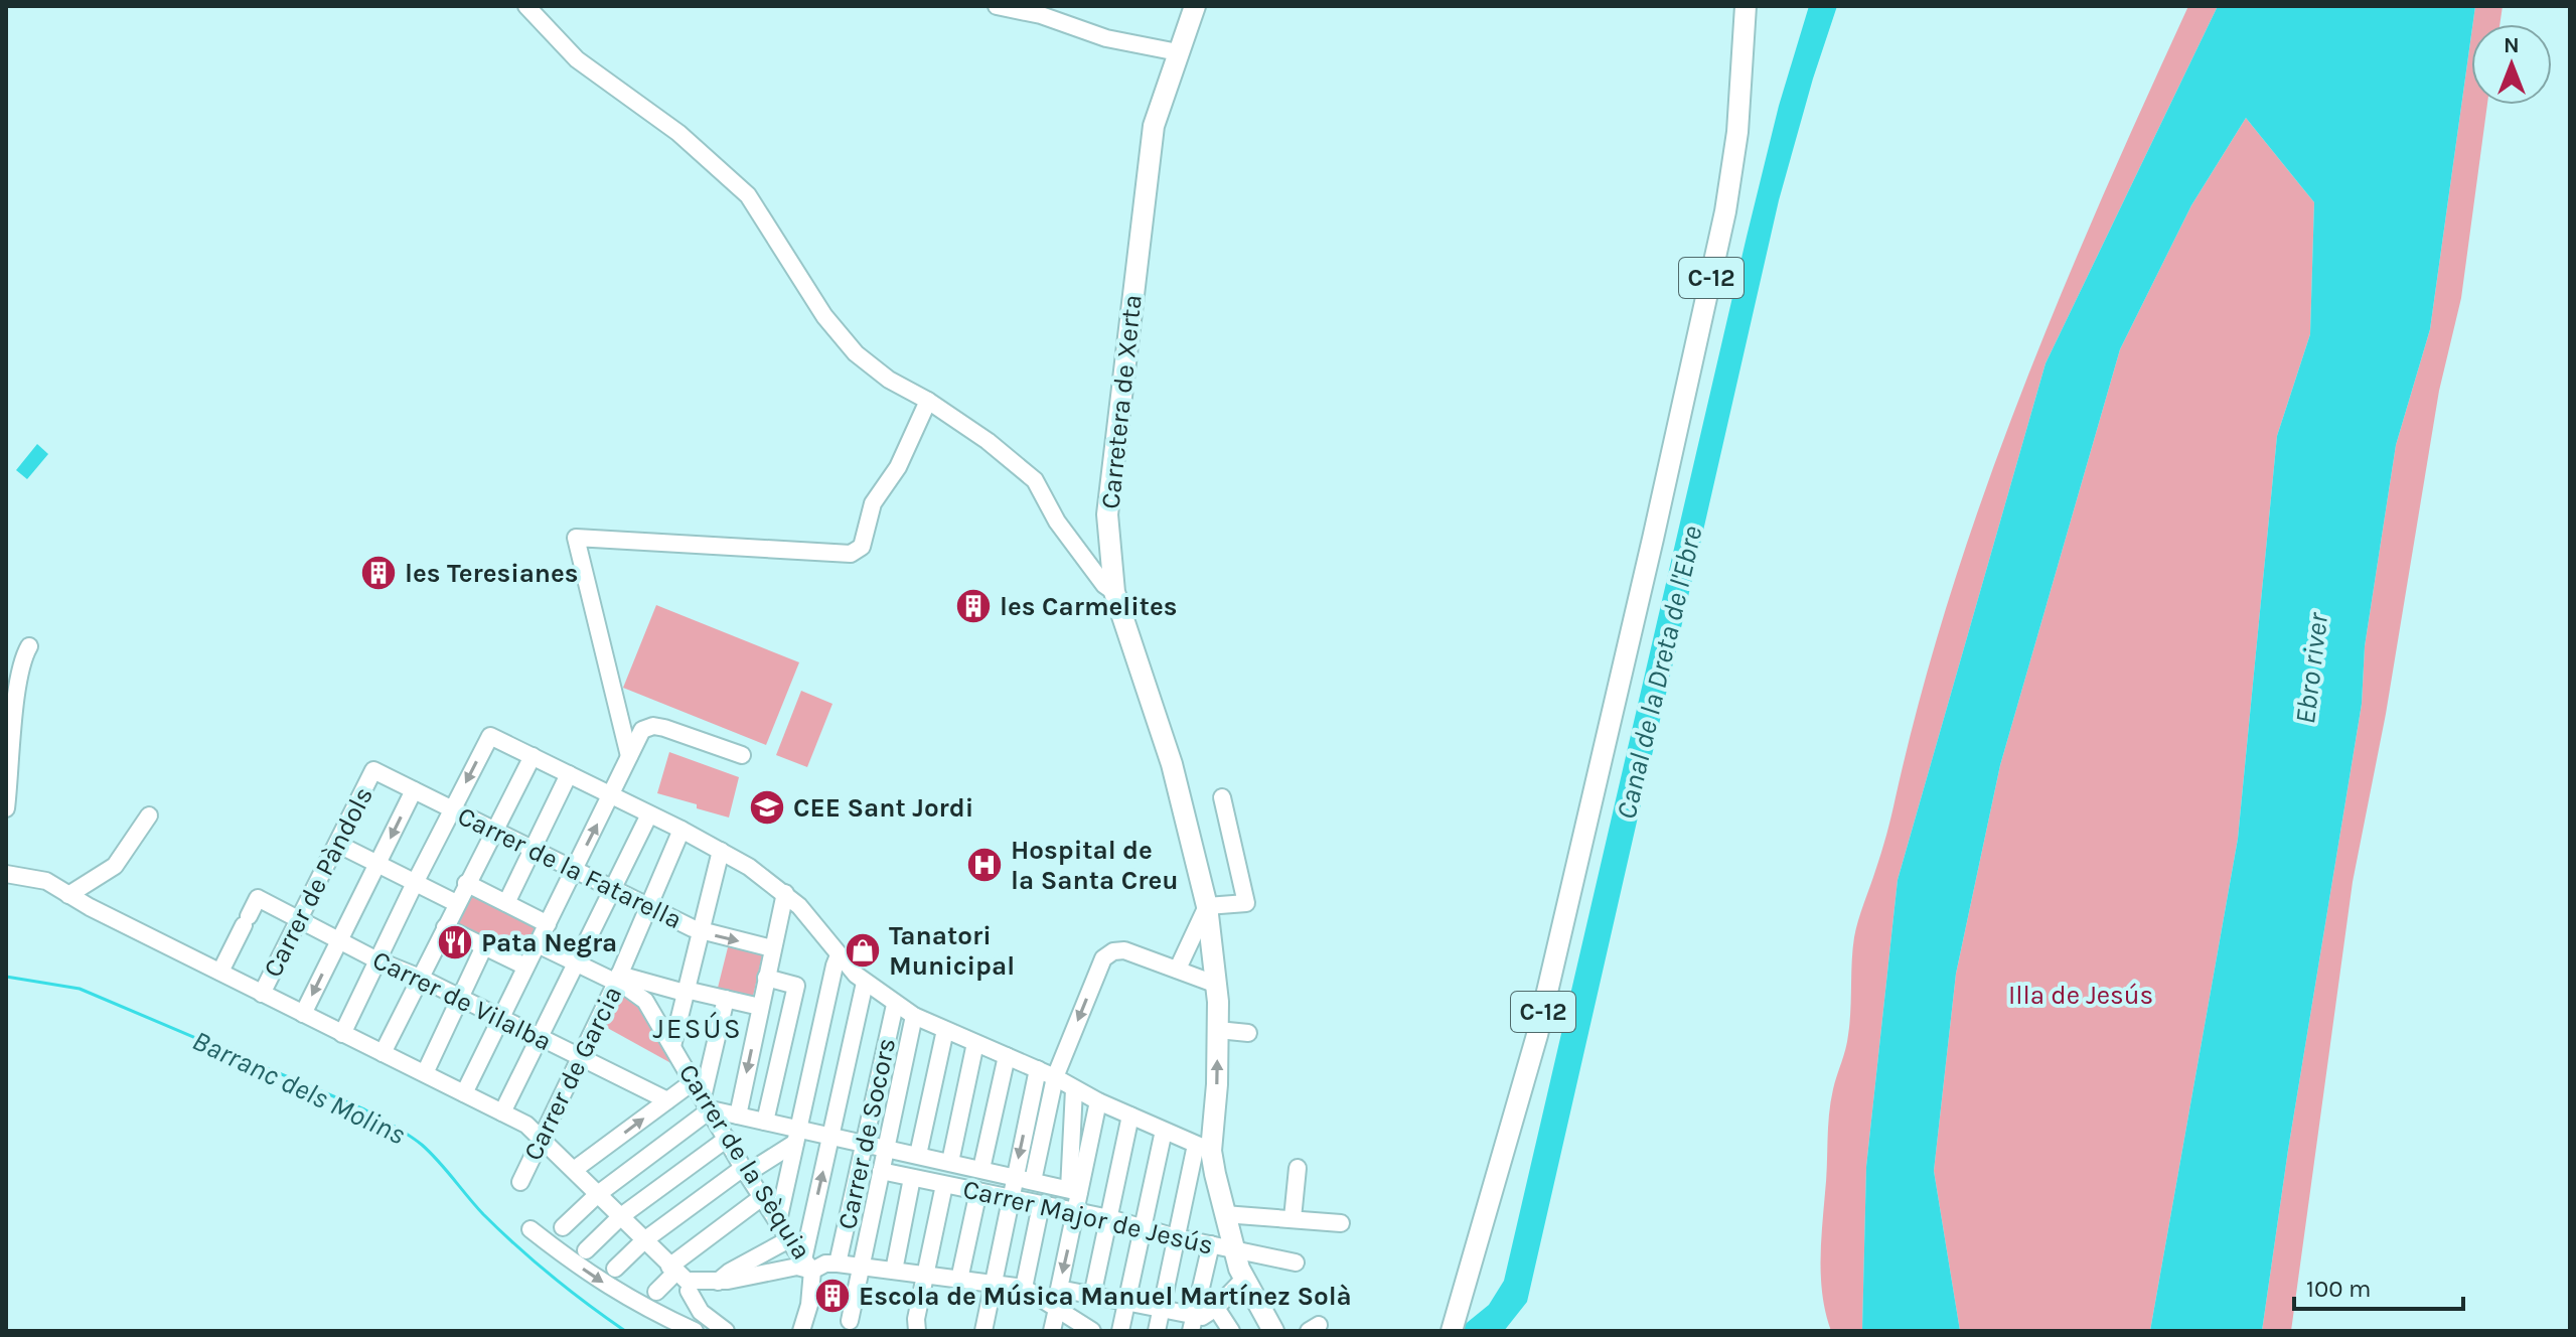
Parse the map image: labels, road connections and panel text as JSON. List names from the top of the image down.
{
  "streets": {
    "main road": ["C-12", "Carretera de Xerta"],
    "street": [
      "Carrer de la Fatarella",
      "Carrer de Pàndols",
      "Carrer de Vilalba",
      "Carrer de Garcia",
      "Carrer de Socors",
      "Carrer de la Sèquia",
      "Carrer Major de Jesús"
    ]
  },
  "crossings": [
    ["Carrer de la Fatarella", "Carrer de Pàndols"],
    ["Carrer de la Fatarella", "Carrer de Garcia"],
    ["Carrer de Pàndols", "Carrer de Vilalba"],
    ["Carrer de Vilalba", "Carrer de Garcia"],
    ["Carrer de Garcia", "Carrer de la Sèquia"]
  ],
  "districts": ["JESÚS"],
  "water": ["Ebro river", "Canal de la Dreta de l'Ebre", "Barranc dels Molins"],
  "parks": ["Illa de Jesús"],
  "places": {
    "building": ["les Teresianes", "les Carmelites", "Escola de Música Manuel Martínez Solà"],
    "school or university": ["CEE Sant Jordi"],
    "hospital": ["Hospital de la Santa Creu"],
    "restaurant": ["Pata Negra"],
    "shop": ["Tanatori Municipal"]
  },
  "scale_bar": "100 m",
  "north": "top"
}
